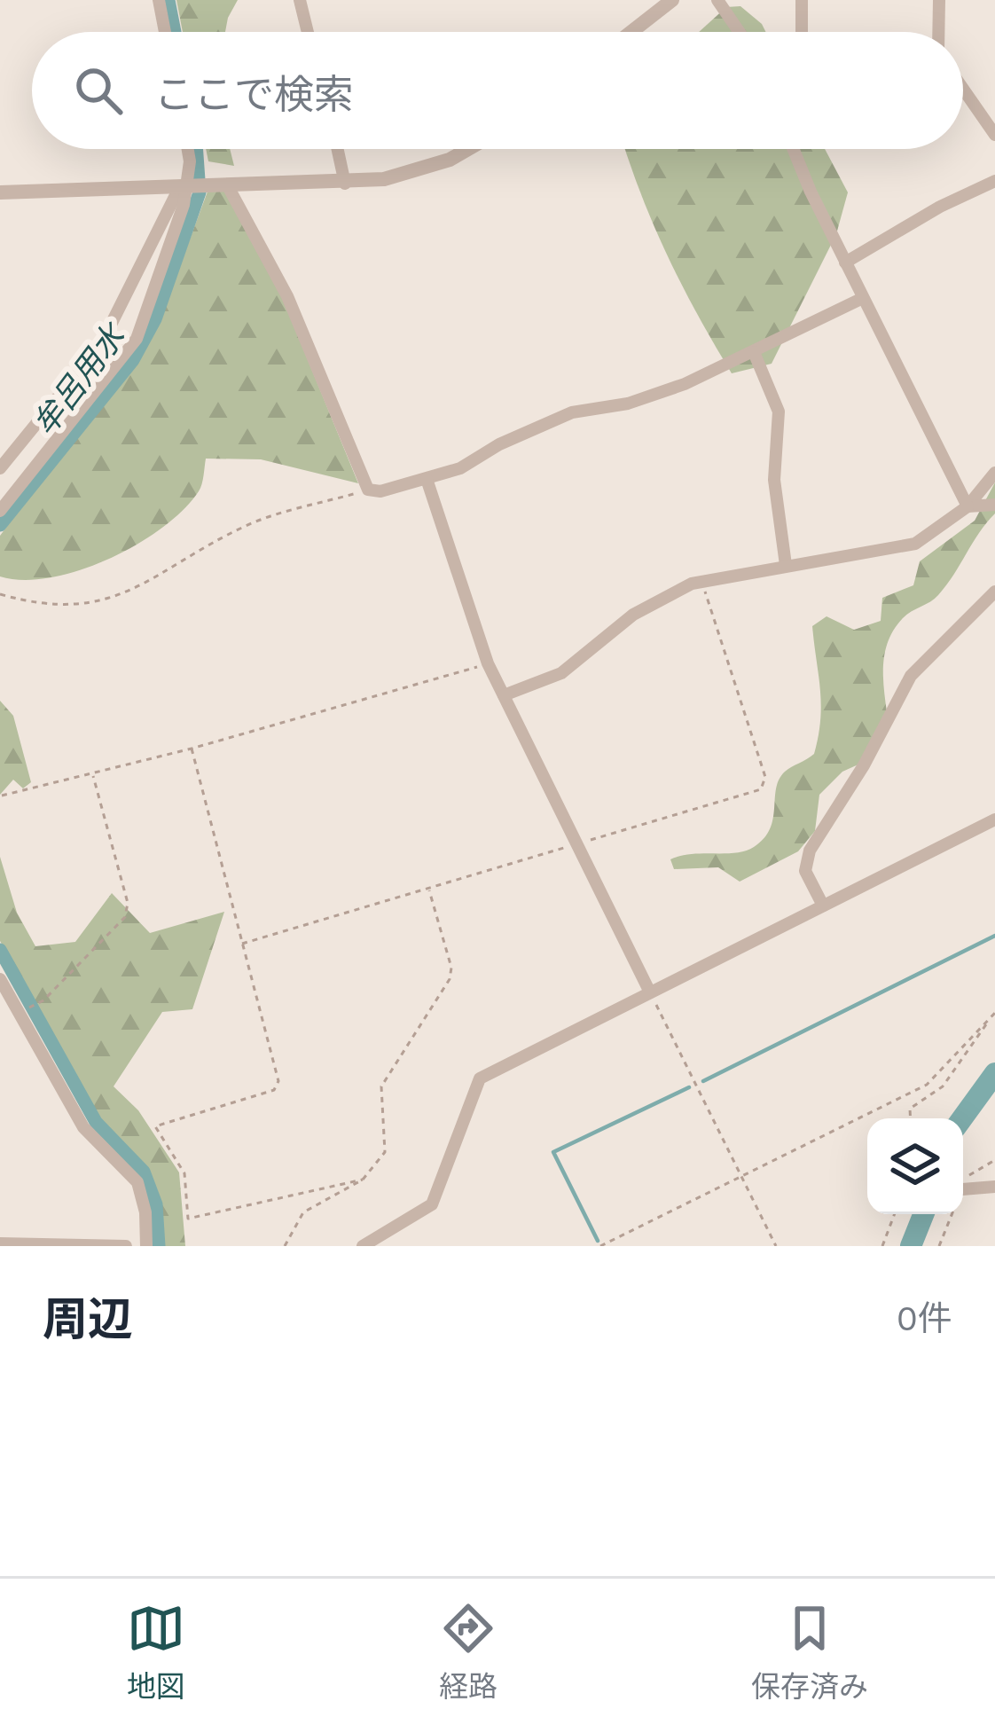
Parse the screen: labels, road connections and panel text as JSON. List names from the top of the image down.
{
  "water": ["牟呂用水"],
  "page": {
    "search": "ここで検索",
    "heading": ["周辺", "0件"],
    "nav": ["地図", "経路", "保存済み"]
  }
}
